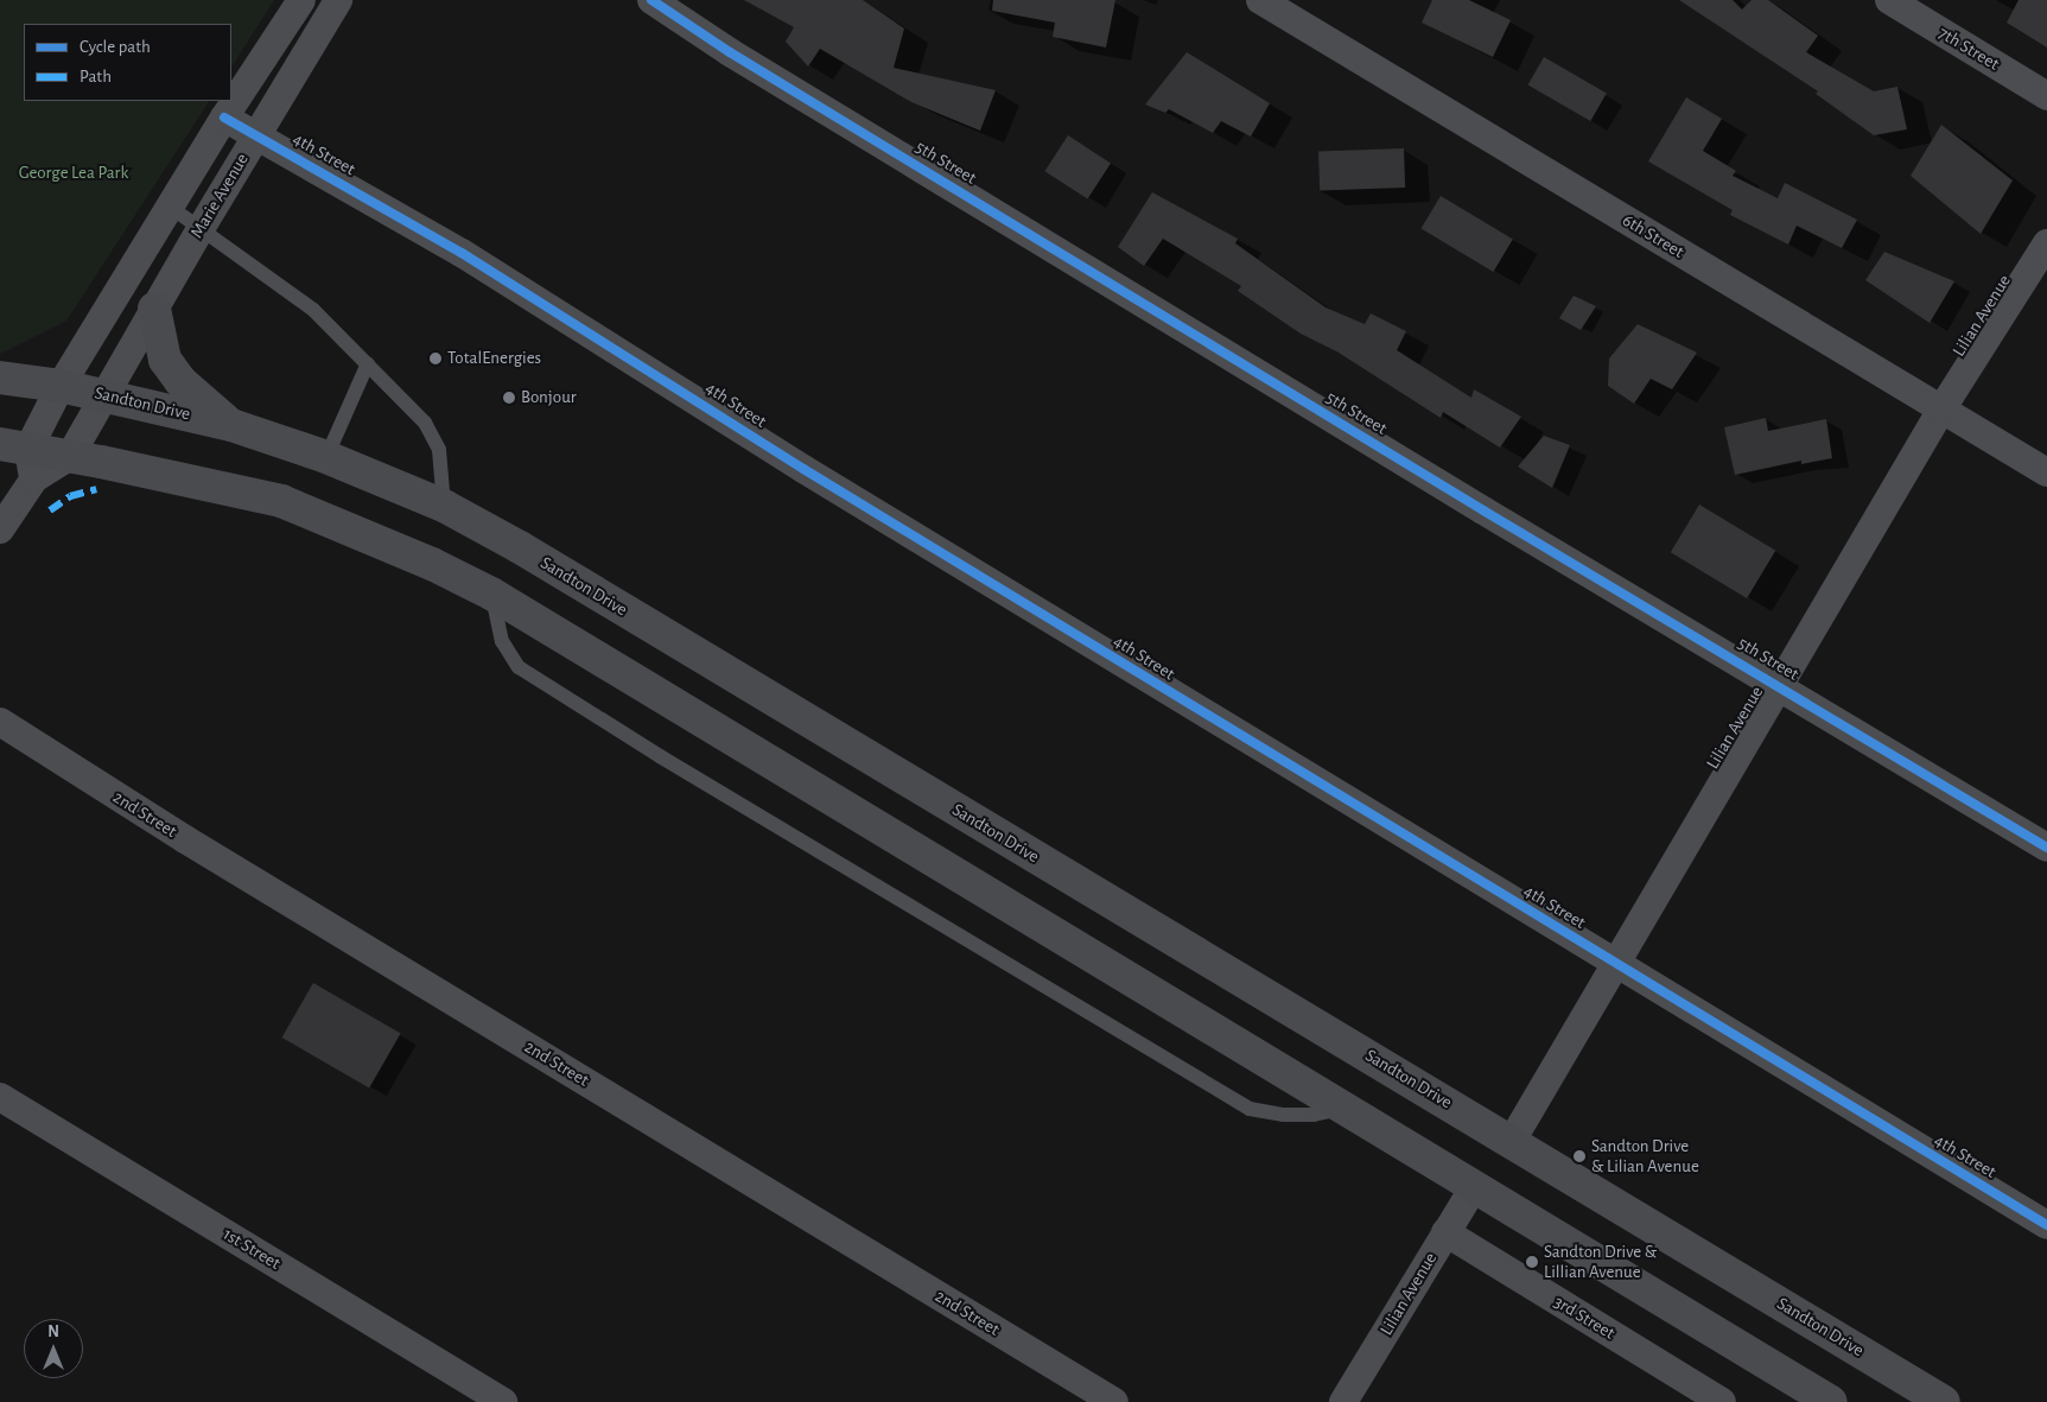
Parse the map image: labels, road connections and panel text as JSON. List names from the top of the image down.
{
  "streets": {
    "main road": ["Sandton Drive"],
    "street": [
      "7th Street",
      "4th Street",
      "5th Street",
      "Marie Avenue",
      "6th Street",
      "Lilian Avenue",
      "2nd Street",
      "1st Street",
      "3rd Street"
    ]
  },
  "crossings": [
    ["4th Street", "Marie Avenue"],
    ["4th Street", "Lilian Avenue"],
    ["5th Street", "Lilian Avenue"],
    ["Marie Avenue", "Sandton Drive"],
    ["6th Street", "Lilian Avenue"],
    ["Lilian Avenue", "Sandton Drive"],
    ["Lilian Avenue", "3rd Street"]
  ],
  "parks": ["George Lea Park"],
  "places": [
    "TotalEnergies",
    "Bonjour",
    "Sandton Drive & Lilian Avenue",
    "Sandton Drive & Lillian Avenue"
  ],
  "legend": ["Cycle path", "Path"],
  "north": "top"
}
